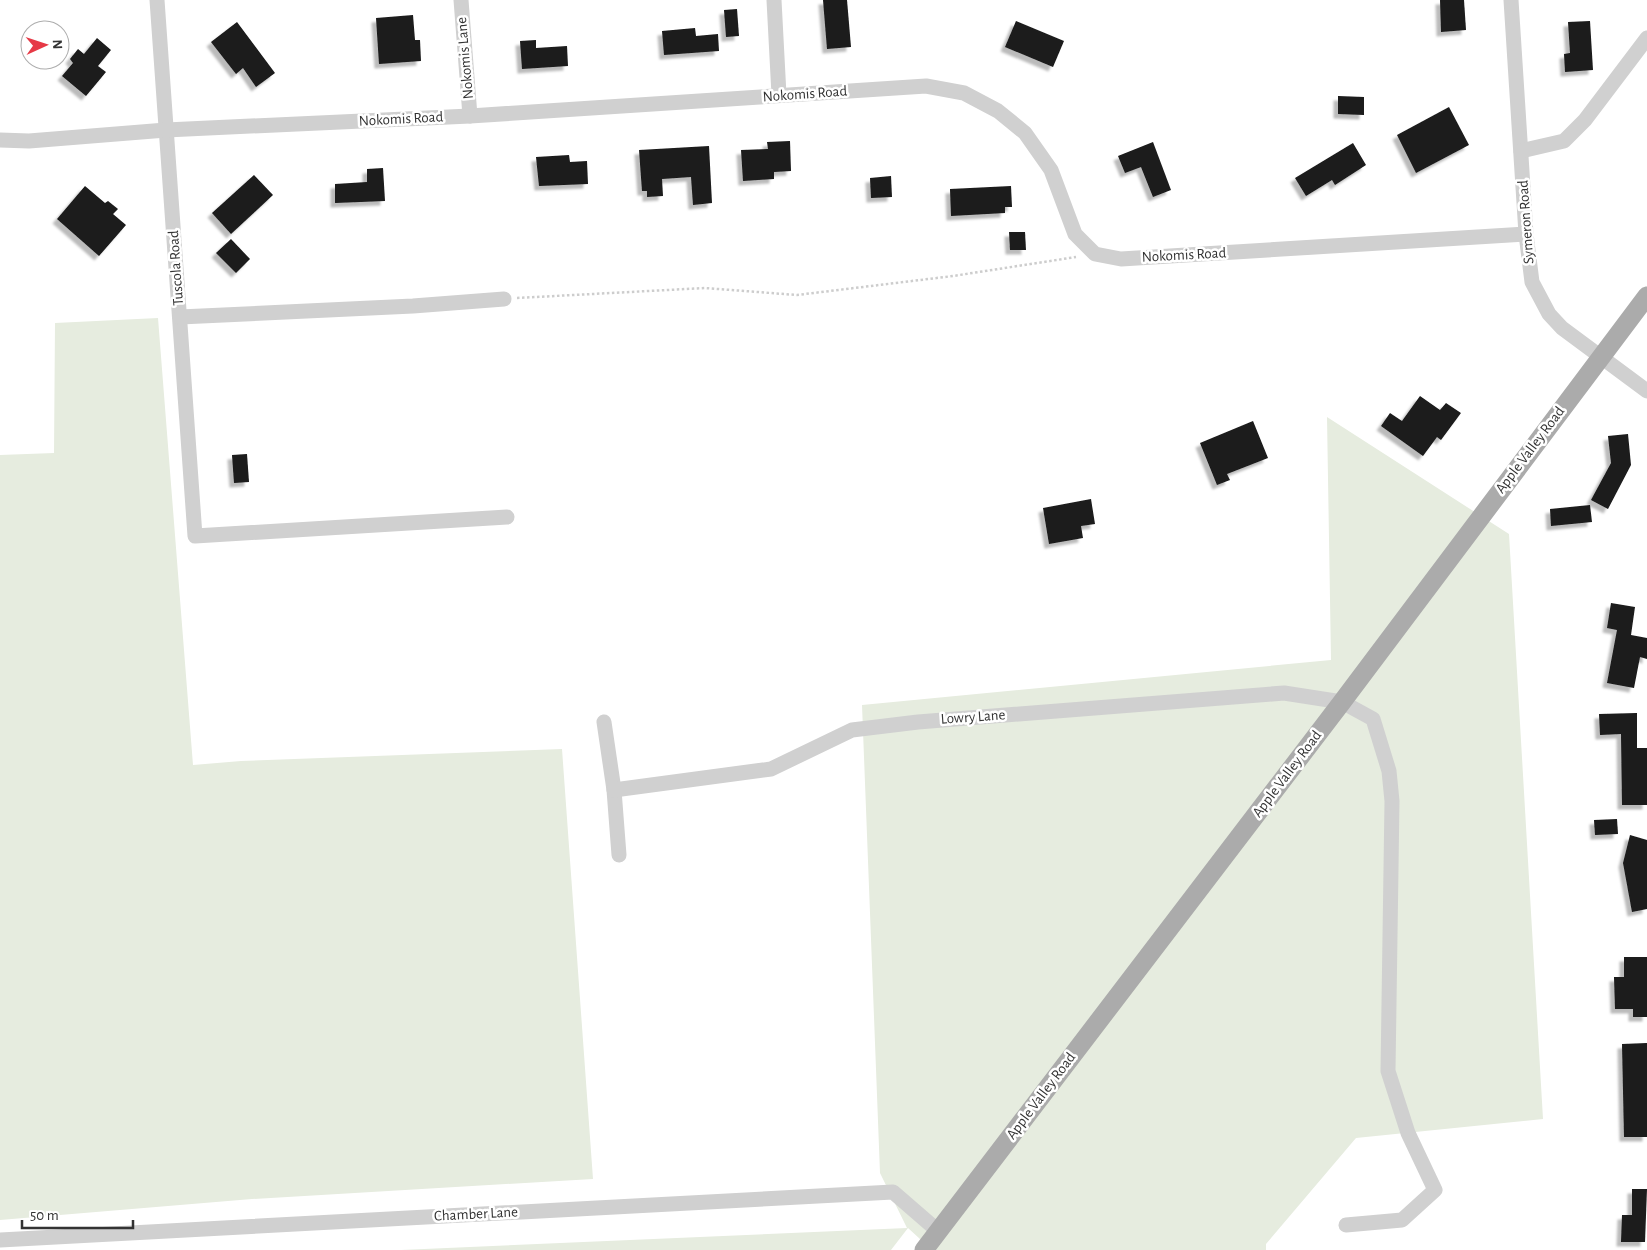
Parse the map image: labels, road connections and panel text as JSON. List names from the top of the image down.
{
  "streets": {
    "main road": ["Apple Valley Road"],
    "street": [
      "Nokomis Lane",
      "Nokomis Road",
      "Symeron Road",
      "Tuscola Road",
      "Lowry Lane",
      "Chamber Lane"
    ]
  },
  "crossings": [
    ["Nokomis Lane", "Nokomis Road"],
    ["Nokomis Road", "Symeron Road"],
    ["Nokomis Road", "Tuscola Road"],
    ["Symeron Road", "Apple Valley Road"],
    ["Apple Valley Road", "Lowry Lane"],
    ["Apple Valley Road", "Chamber Lane"]
  ],
  "scale_bar": "50 m",
  "north": "right"
}
